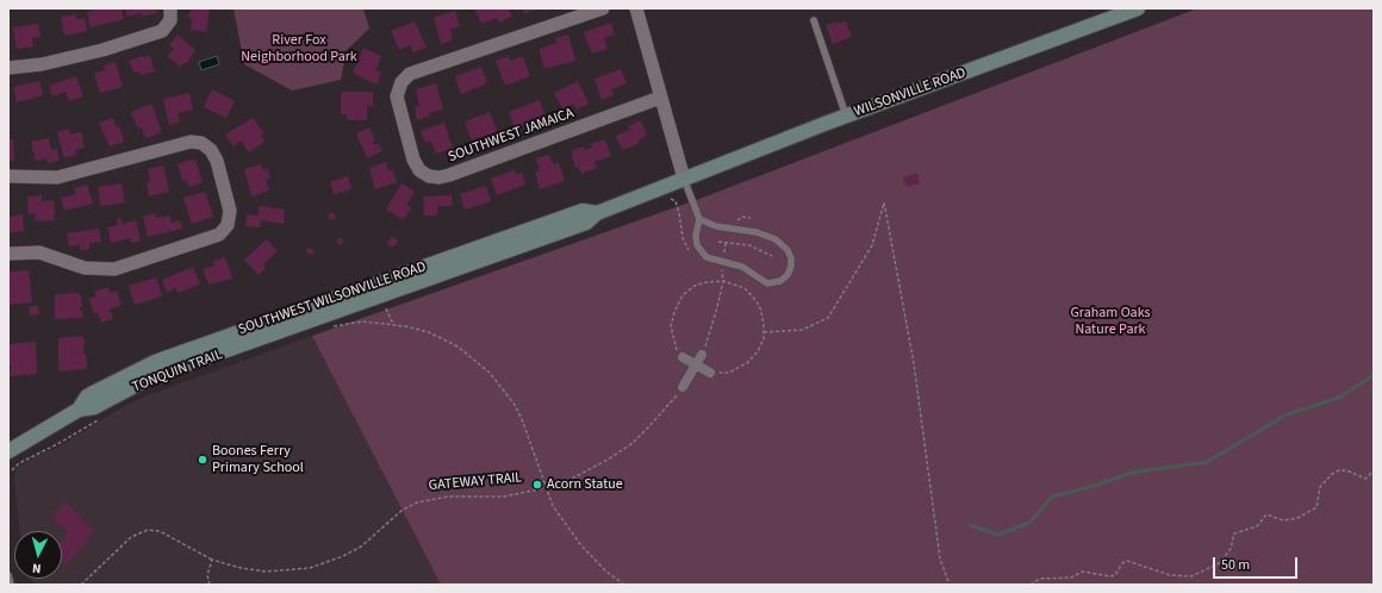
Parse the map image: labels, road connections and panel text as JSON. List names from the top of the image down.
{
  "streets": {
    "main road": ["WILSONVILLE ROAD", "SOUTHWEST WILSONVILLE ROAD"],
    "street": ["SOUTHWEST JAMAICA"],
    "path": ["GATEWAY TRAIL"]
  },
  "crossings": [
    ["WILSONVILLE ROAD", "SOUTHWEST WILSONVILLE ROAD"]
  ],
  "parks": ["River Fox Neighborhood Park", "Graham Oaks Nature Park"],
  "places": ["Boones Ferry Primary School", "Acorn Statue"],
  "scale_bar": "50 m",
  "north": "bottom"
}
